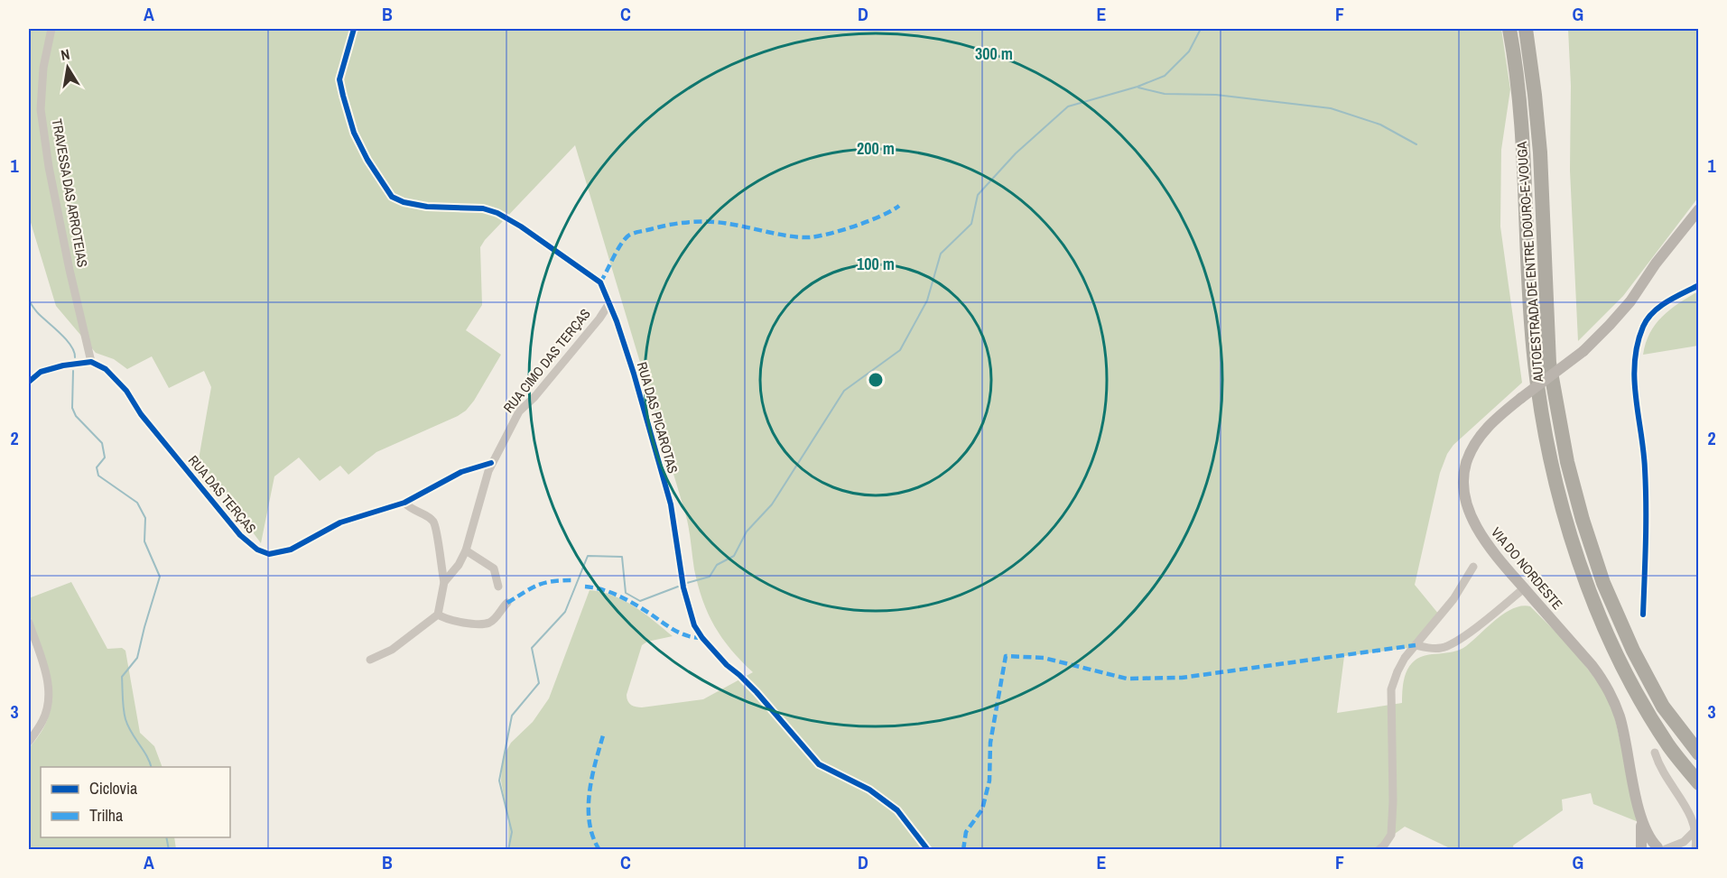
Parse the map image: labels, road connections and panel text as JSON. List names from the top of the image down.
{
  "streets": {
    "highway": ["AUTOESTRADA DE ENTRE DOURO-E-VOUGA"],
    "main road": ["VIA DO NORDESTE"],
    "street": [
      "TRAVESSA DAS ARROTEIAS",
      "RUA CIMO DAS TERÇAS",
      "RUA DAS PICAROTAS",
      "RUA DAS TERÇAS"
    ]
  },
  "crossings": [
    ["TRAVESSA DAS ARROTEIAS", "RUA DAS TERÇAS"],
    ["RUA CIMO DAS TERÇAS", "RUA DAS PICAROTAS"],
    ["RUA CIMO DAS TERÇAS", "RUA DAS TERÇAS"]
  ],
  "legend": ["Ciclovia", "Trilha"],
  "north": "top",
  "grid": {
    "columns": [
      "A",
      "B",
      "C",
      "D",
      "E",
      "F",
      "G"
    ],
    "rows": ["1", "2", "3"]
  },
  "rings": ["300 m", "200 m", "100 m"]
}
